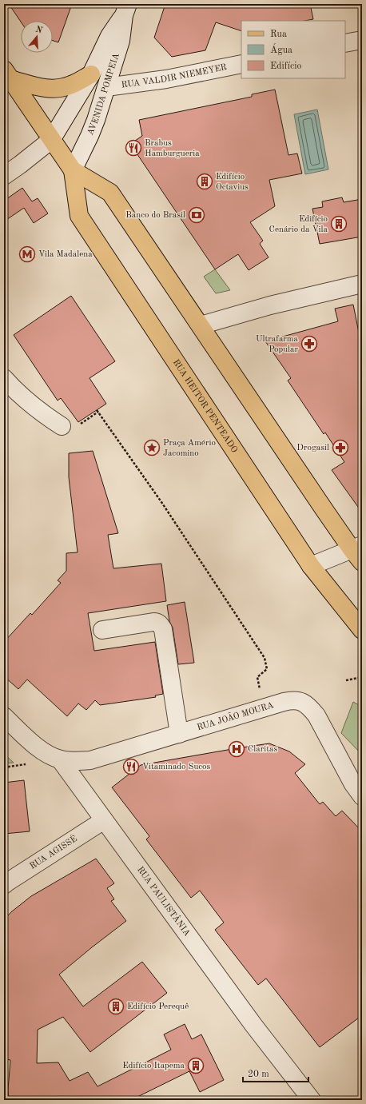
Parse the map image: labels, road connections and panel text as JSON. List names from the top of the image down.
{
  "streets": {
    "main road": ["RUA HEITOR PENTEADO"],
    "street": [
      "RUA VALDIR NIEMEYER",
      "AVENIDA POMPEIA",
      "RUA JOÃO MOURA",
      "RUA AGISSÊ",
      "RUA PAULISTÂNIA"
    ]
  },
  "crossings": [
    ["RUA VALDIR NIEMEYER", "AVENIDA POMPEIA"],
    ["AVENIDA POMPEIA", "RUA HEITOR PENTEADO"],
    ["RUA JOÃO MOURA", "RUA PAULISTÂNIA"],
    ["RUA AGISSÊ", "RUA PAULISTÂNIA"]
  ],
  "places": {
    "restaurant": ["Brabus Hamburgueria", "Vitaminado Sucos"],
    "building": [
      "Edifício Octavius",
      "Edifício Cenário da Vila",
      "Edifício Perequê",
      "Edifício Itapema"
    ],
    "bank": ["Banco do Brasil"],
    "metro station": ["Vila Madalena"],
    "pharmacy": ["Ultrafarma Popular", "Drogasil"],
    "place": ["Praça Amério Jacomino"],
    "hospital": ["Claritas"]
  },
  "legend": ["Rua", "Água", "Edifício"],
  "scale_bar": "20 m",
  "north": "top"
}
